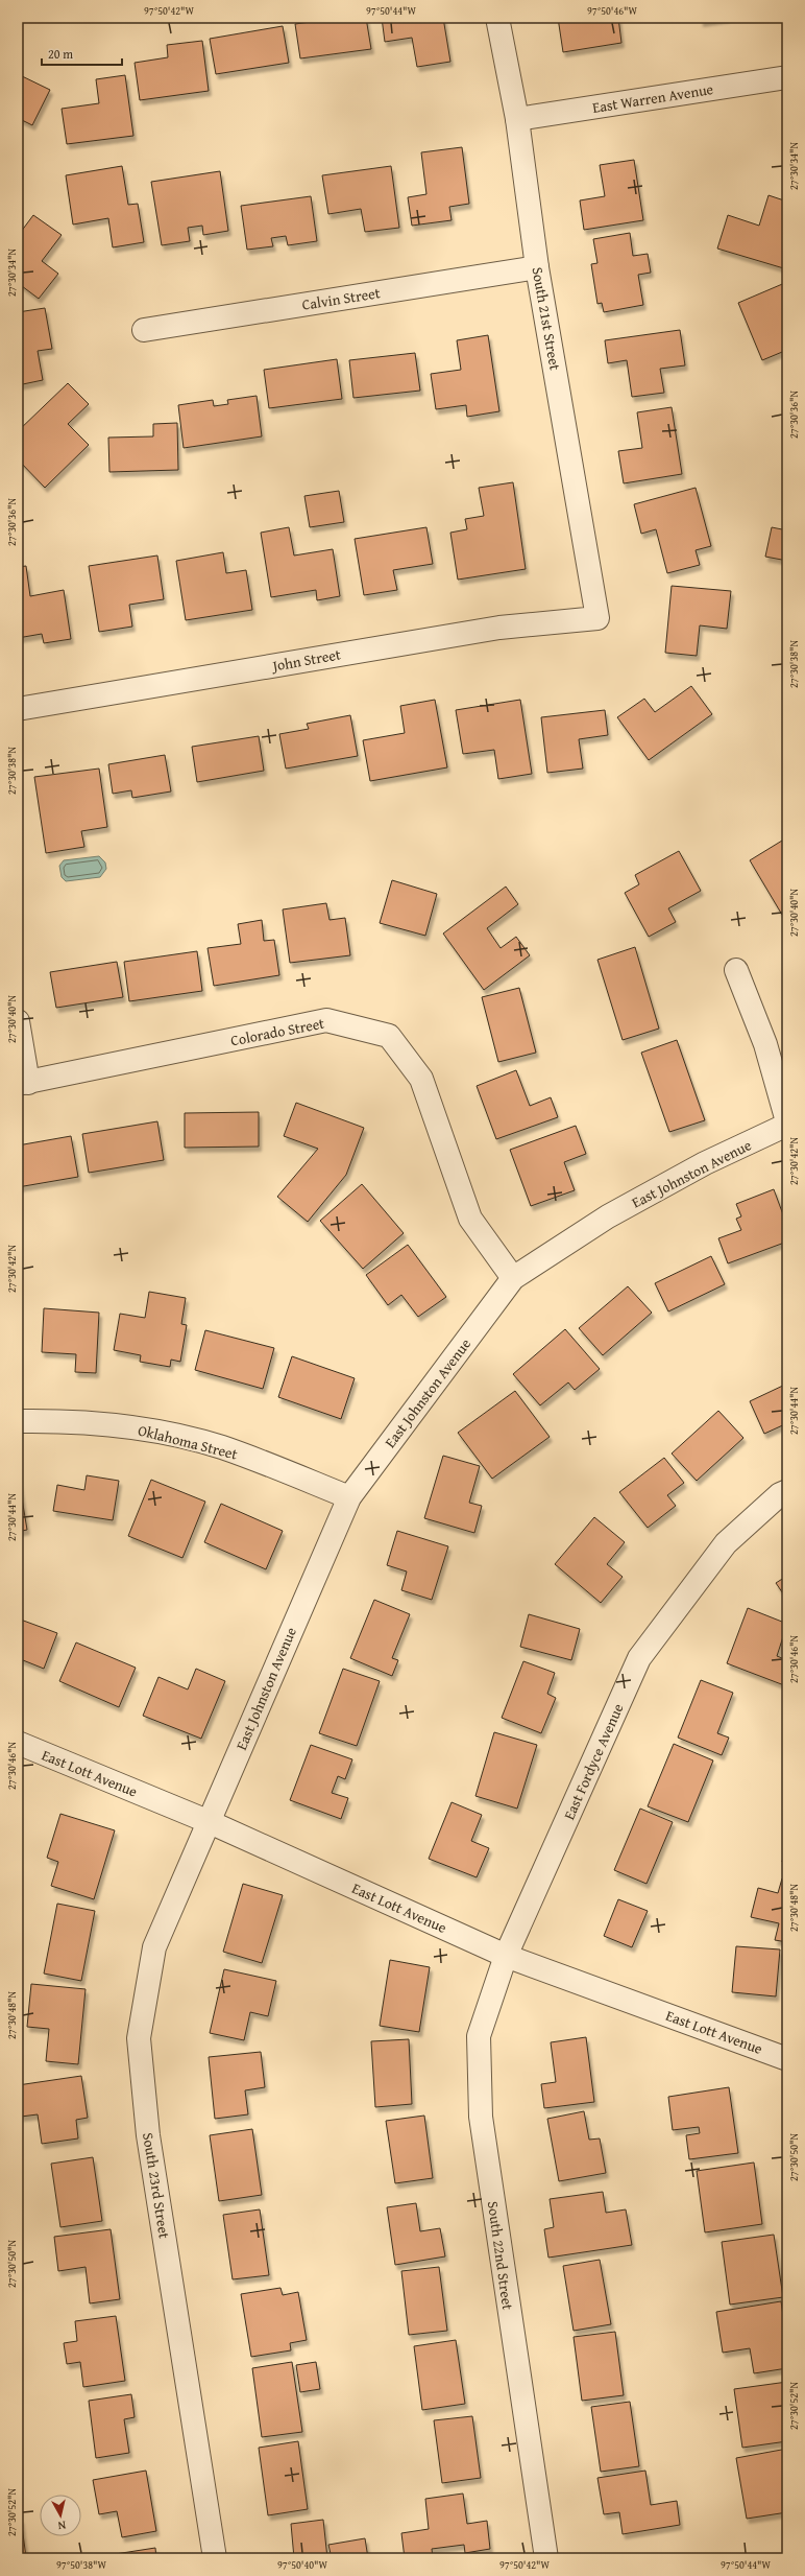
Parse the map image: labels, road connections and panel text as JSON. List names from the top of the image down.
{
  "streets": {
    "street": [
      "East Warren Avenue",
      "Calvin Street",
      "South 21st Street",
      "John Street",
      "Colorado Street",
      "East Johnston Avenue",
      "Oklahoma Street",
      "East Fordyce Avenue",
      "East Lott Avenue",
      "South 23rd Street",
      "South 22nd Street"
    ]
  },
  "crossings": [
    ["East Warren Avenue", "South 21st Street"],
    ["Calvin Street", "South 21st Street"],
    ["South 21st Street", "John Street"],
    ["Colorado Street", "East Johnston Avenue"],
    ["East Johnston Avenue", "Oklahoma Street"],
    ["East Johnston Avenue", "East Lott Avenue"],
    ["East Johnston Avenue", "South 23rd Street"],
    ["East Fordyce Avenue", "East Lott Avenue"],
    ["East Fordyce Avenue", "South 22nd Street"],
    ["East Lott Avenue", "South 23rd Street"],
    ["East Lott Avenue", "South 22nd Street"]
  ],
  "scale_bar": "20 m",
  "north": "bottom",
  "coordinates": [
    "97°50'42\"W",
    "97°50'44\"W",
    "97°50'46\"W",
    "27°30'34\"N",
    "27°30'36\"N",
    "27°30'38\"N",
    "27°30'40\"N",
    "27°30'42\"N",
    "27°30'44\"N",
    "27°30'46\"N",
    "27°30'48\"N",
    "27°30'50\"N",
    "27°30'52\"N",
    "97°50'38\"W",
    "97°50'40\"W"
  ]
}
